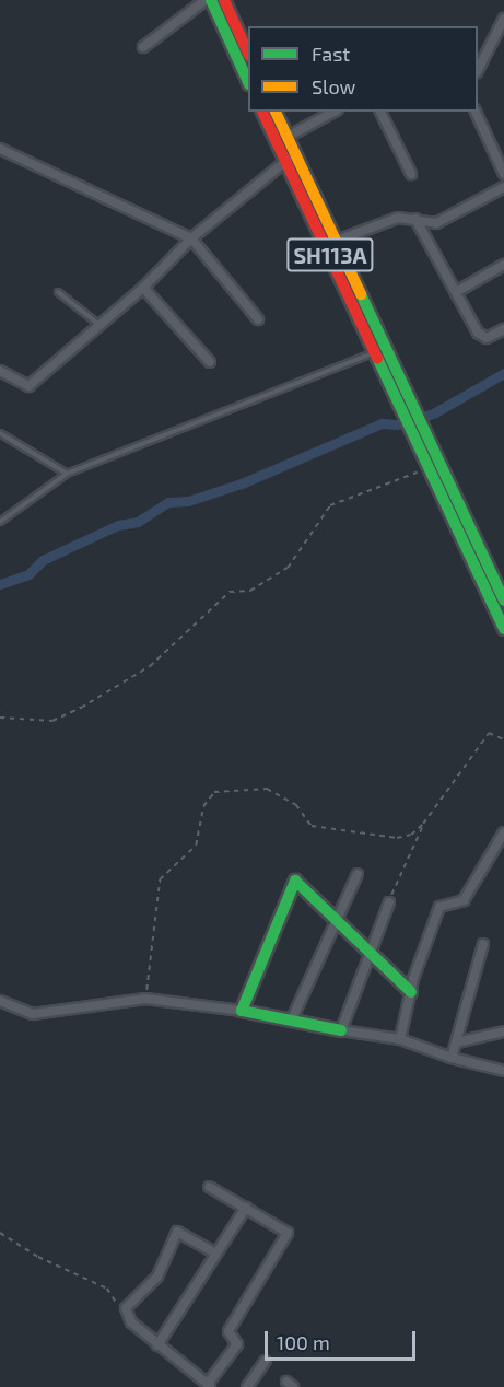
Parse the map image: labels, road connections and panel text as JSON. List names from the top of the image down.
{
  "streets": {
    "main road": ["SH113A"]
  },
  "legend": ["Fast", "Slow"],
  "scale_bar": "100 m"
}
